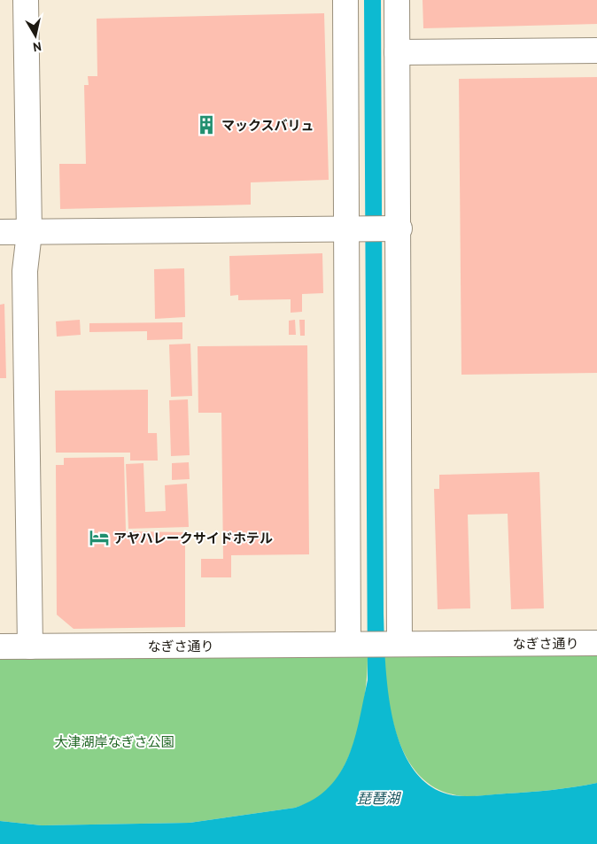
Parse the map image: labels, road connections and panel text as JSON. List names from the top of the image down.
{
  "streets": {
    "street": ["なぎさ通り"]
  },
  "water": ["琵琶湖"],
  "parks": ["大津湖岸なぎさ公園"],
  "places": {
    "building": ["マックスバリュ"],
    "hotel": ["アヤハレークサイドホテル"]
  },
  "north": "bottom"
}
